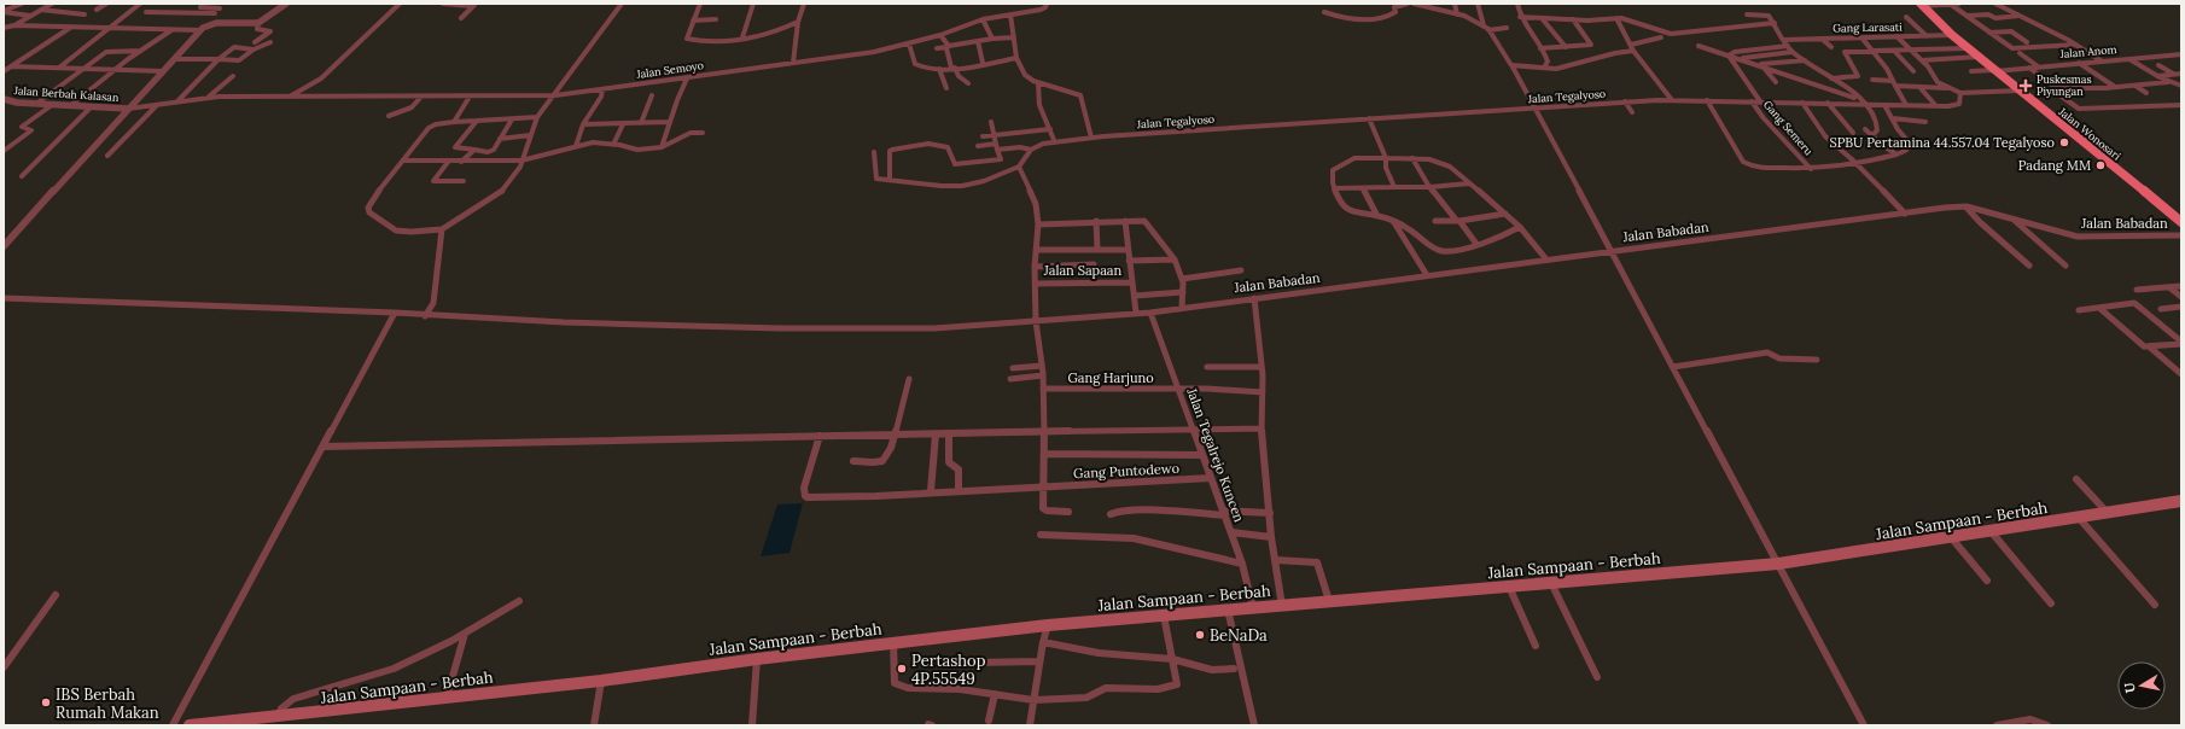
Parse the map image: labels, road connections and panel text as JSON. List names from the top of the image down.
{
  "streets": {
    "highway": ["Jalan Wonosari"],
    "main road": ["Jalan Sampaan - Berbah"],
    "street": [
      "Gang Larasati",
      "Jalan Anom",
      "Jalan Semoyo",
      "Jalan Berbah Kalasan",
      "Jalan Tegalyoso",
      "Gang Semeru",
      "Jalan Babadan",
      "Jalan Sapaan",
      "Gang Harjuno",
      "Jalan Tegalrejo Kuncen",
      "Gang Puntodewo"
    ]
  },
  "crossings": [
    ["Gang Larasati", "Jalan Wonosari"],
    ["Jalan Anom", "Jalan Wonosari"],
    ["Jalan Semoyo", "Jalan Berbah Kalasan"],
    ["Jalan Tegalyoso", "Gang Semeru"],
    ["Jalan Babadan", "Jalan Tegalrejo Kuncen"],
    ["Gang Harjuno", "Jalan Tegalrejo Kuncen"],
    ["Jalan Tegalrejo Kuncen", "Gang Puntodewo"],
    ["Jalan Tegalrejo Kuncen", "Jalan Sampaan - Berbah"]
  ],
  "places": {
    "health": ["Puskesmas Piyungan"],
    "other": [
      "SPBU Pertamina 44.557.04 Tegalyoso",
      "Padang MM",
      "BeNaDa",
      "Pertashop 4P.55549",
      "IBS Berbah Rumah Makan"
    ]
  },
  "north": "left"
}
